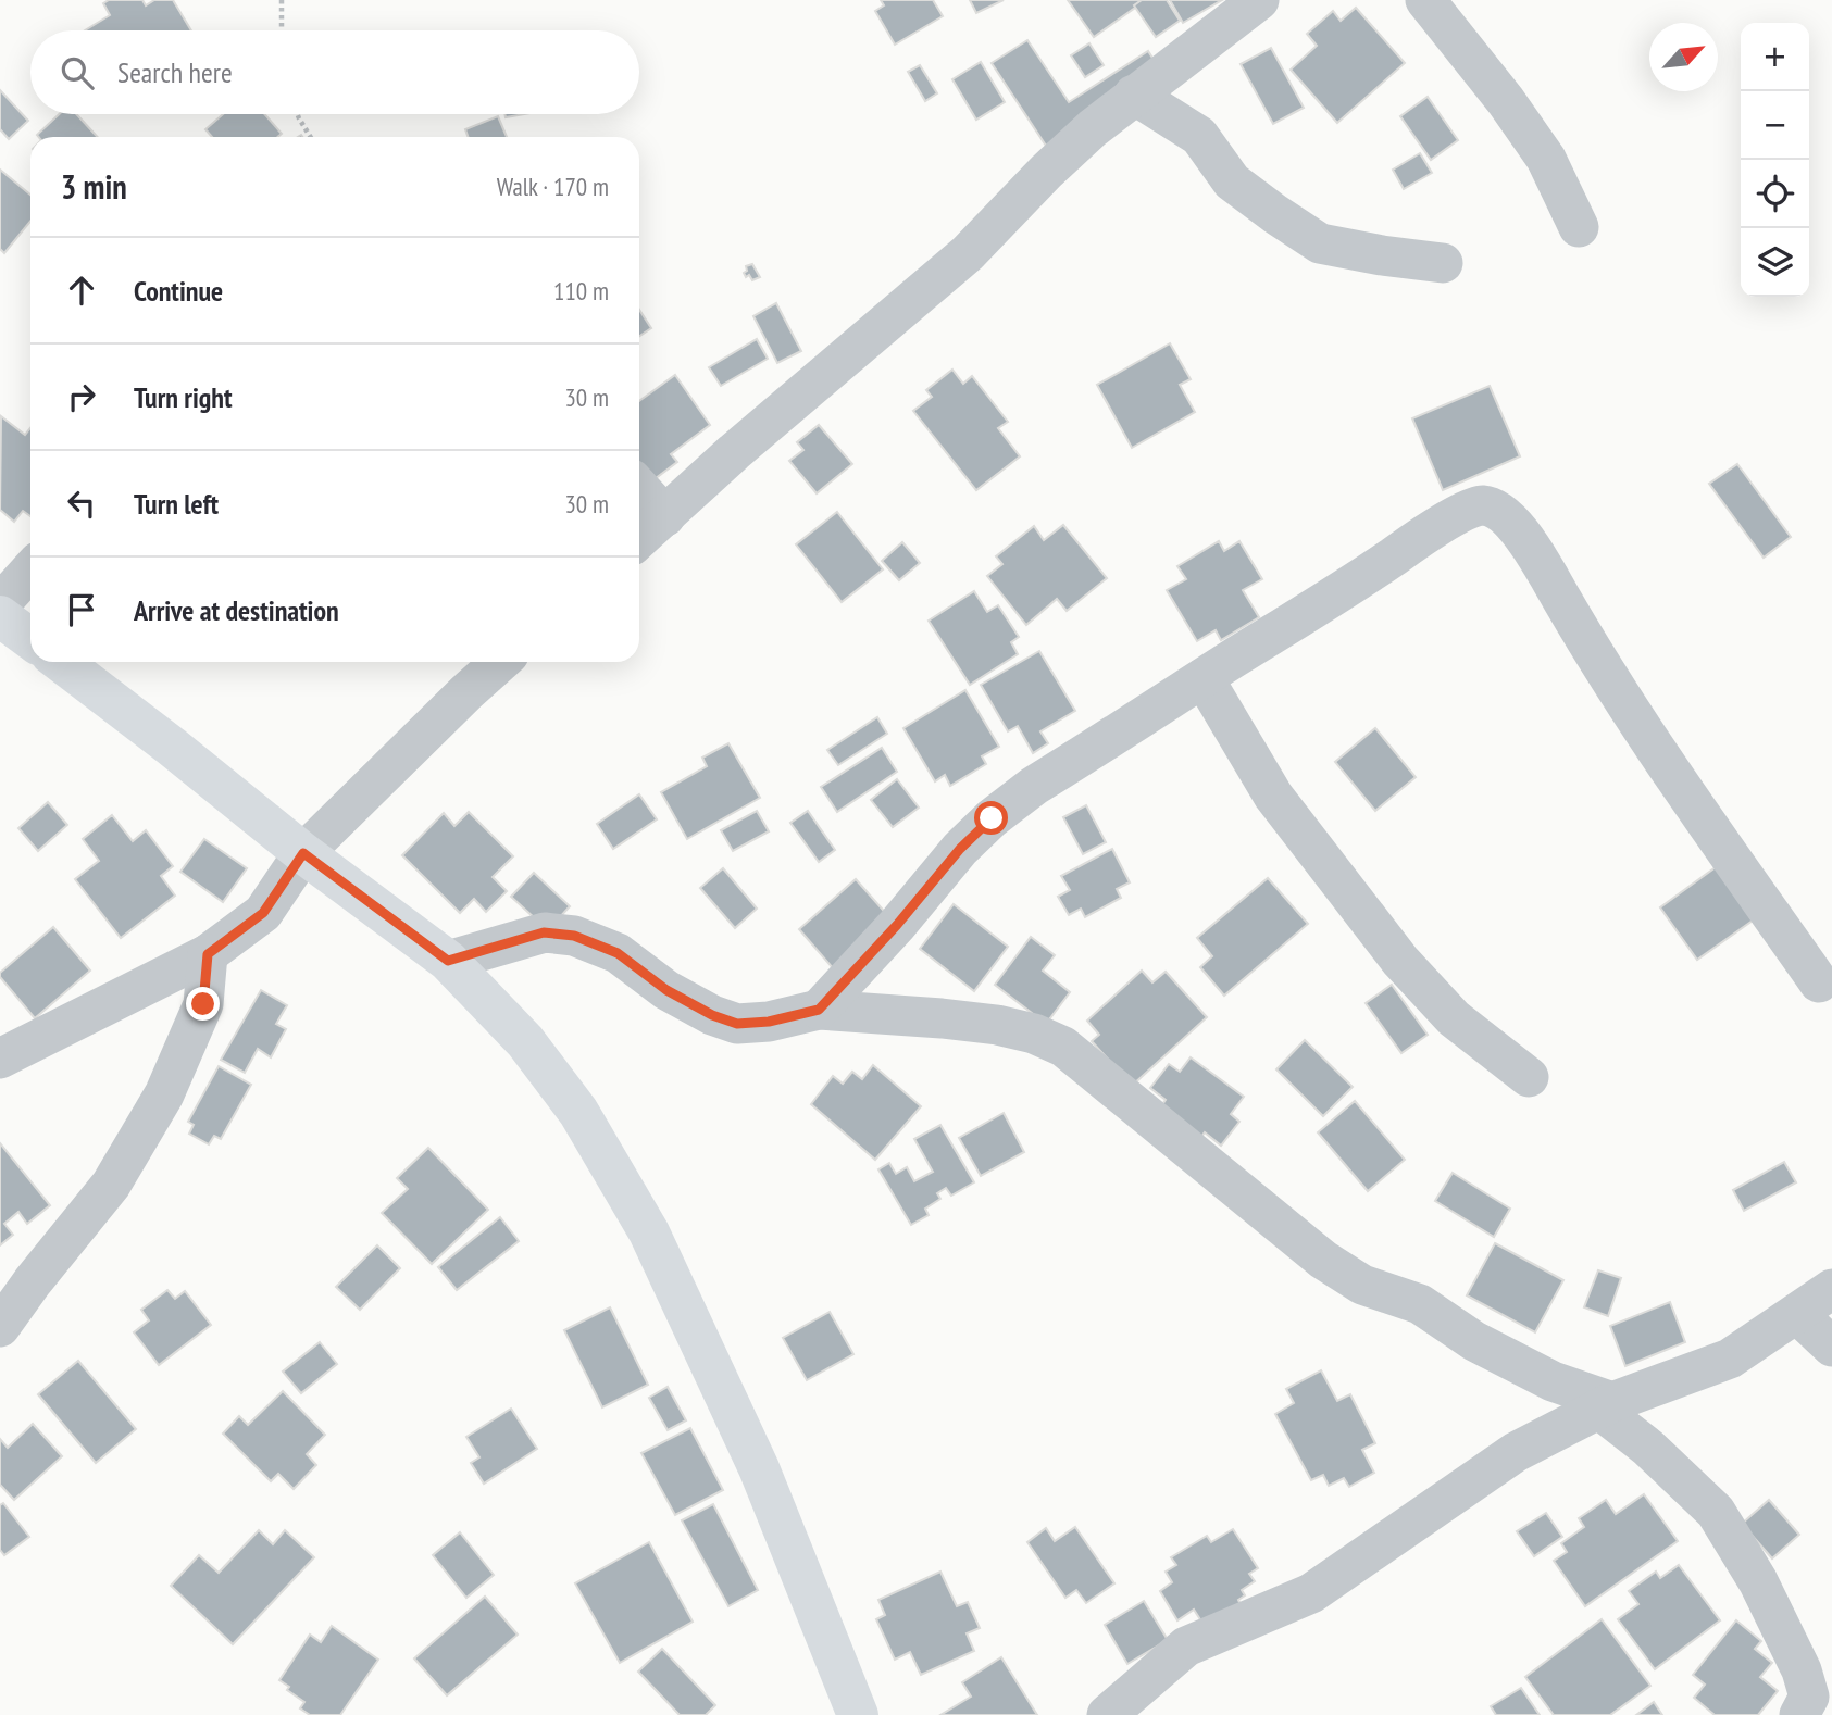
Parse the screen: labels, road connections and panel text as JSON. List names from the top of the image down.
{
  "north": "top right",
  "page": {
    "map_buttons": ["+", "−"],
    "search": "Search here",
    "heading": ["3 min", "Walk · 170 m"],
    "list": [
      ["Continue", "110 m"],
      ["Turn right", "30 m"],
      ["Turn left", "30 m"],
      "Arrive at destination"
    ]
  }
}
